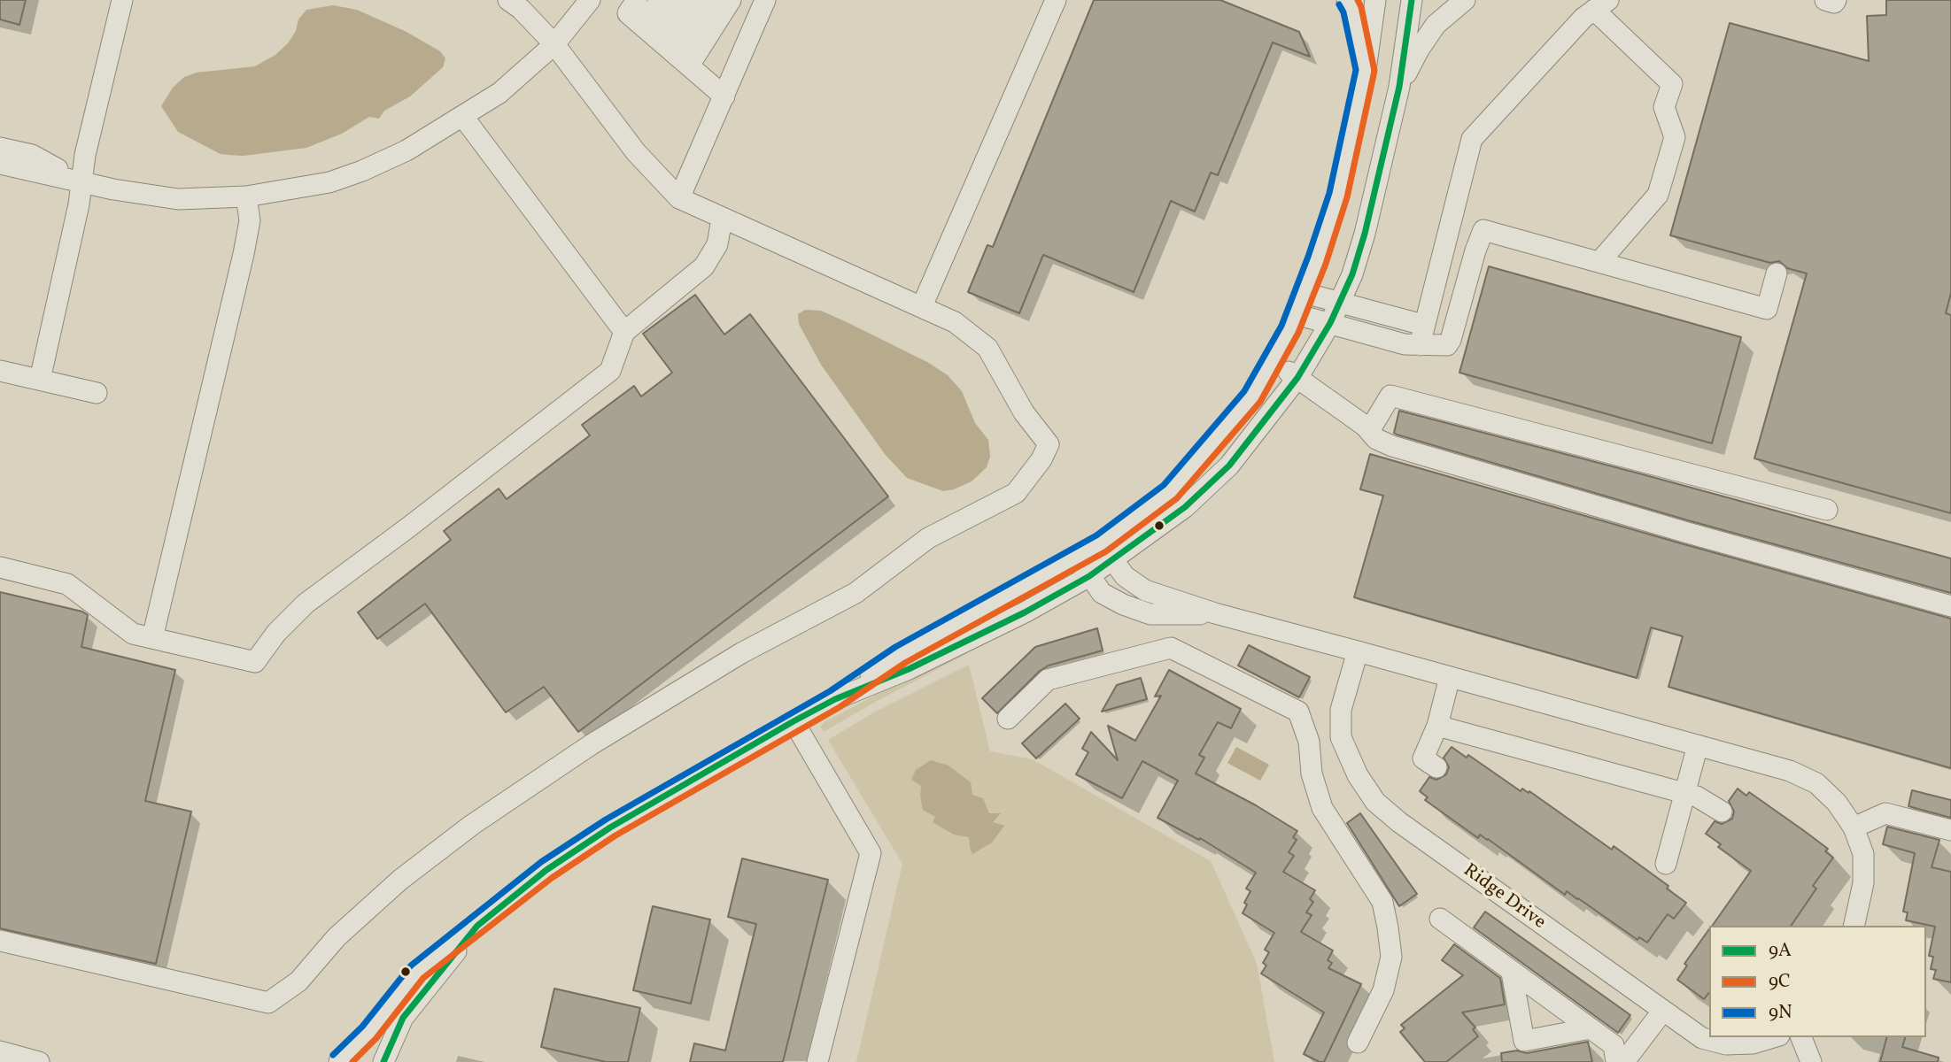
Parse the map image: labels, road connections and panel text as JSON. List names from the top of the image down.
{
  "streets": {
    "street": ["Ridge Drive"]
  },
  "lines": ["transit line 9A", "transit line 9C", "transit line 9N"],
  "legend": ["9A", "9C", "9N"]
}
